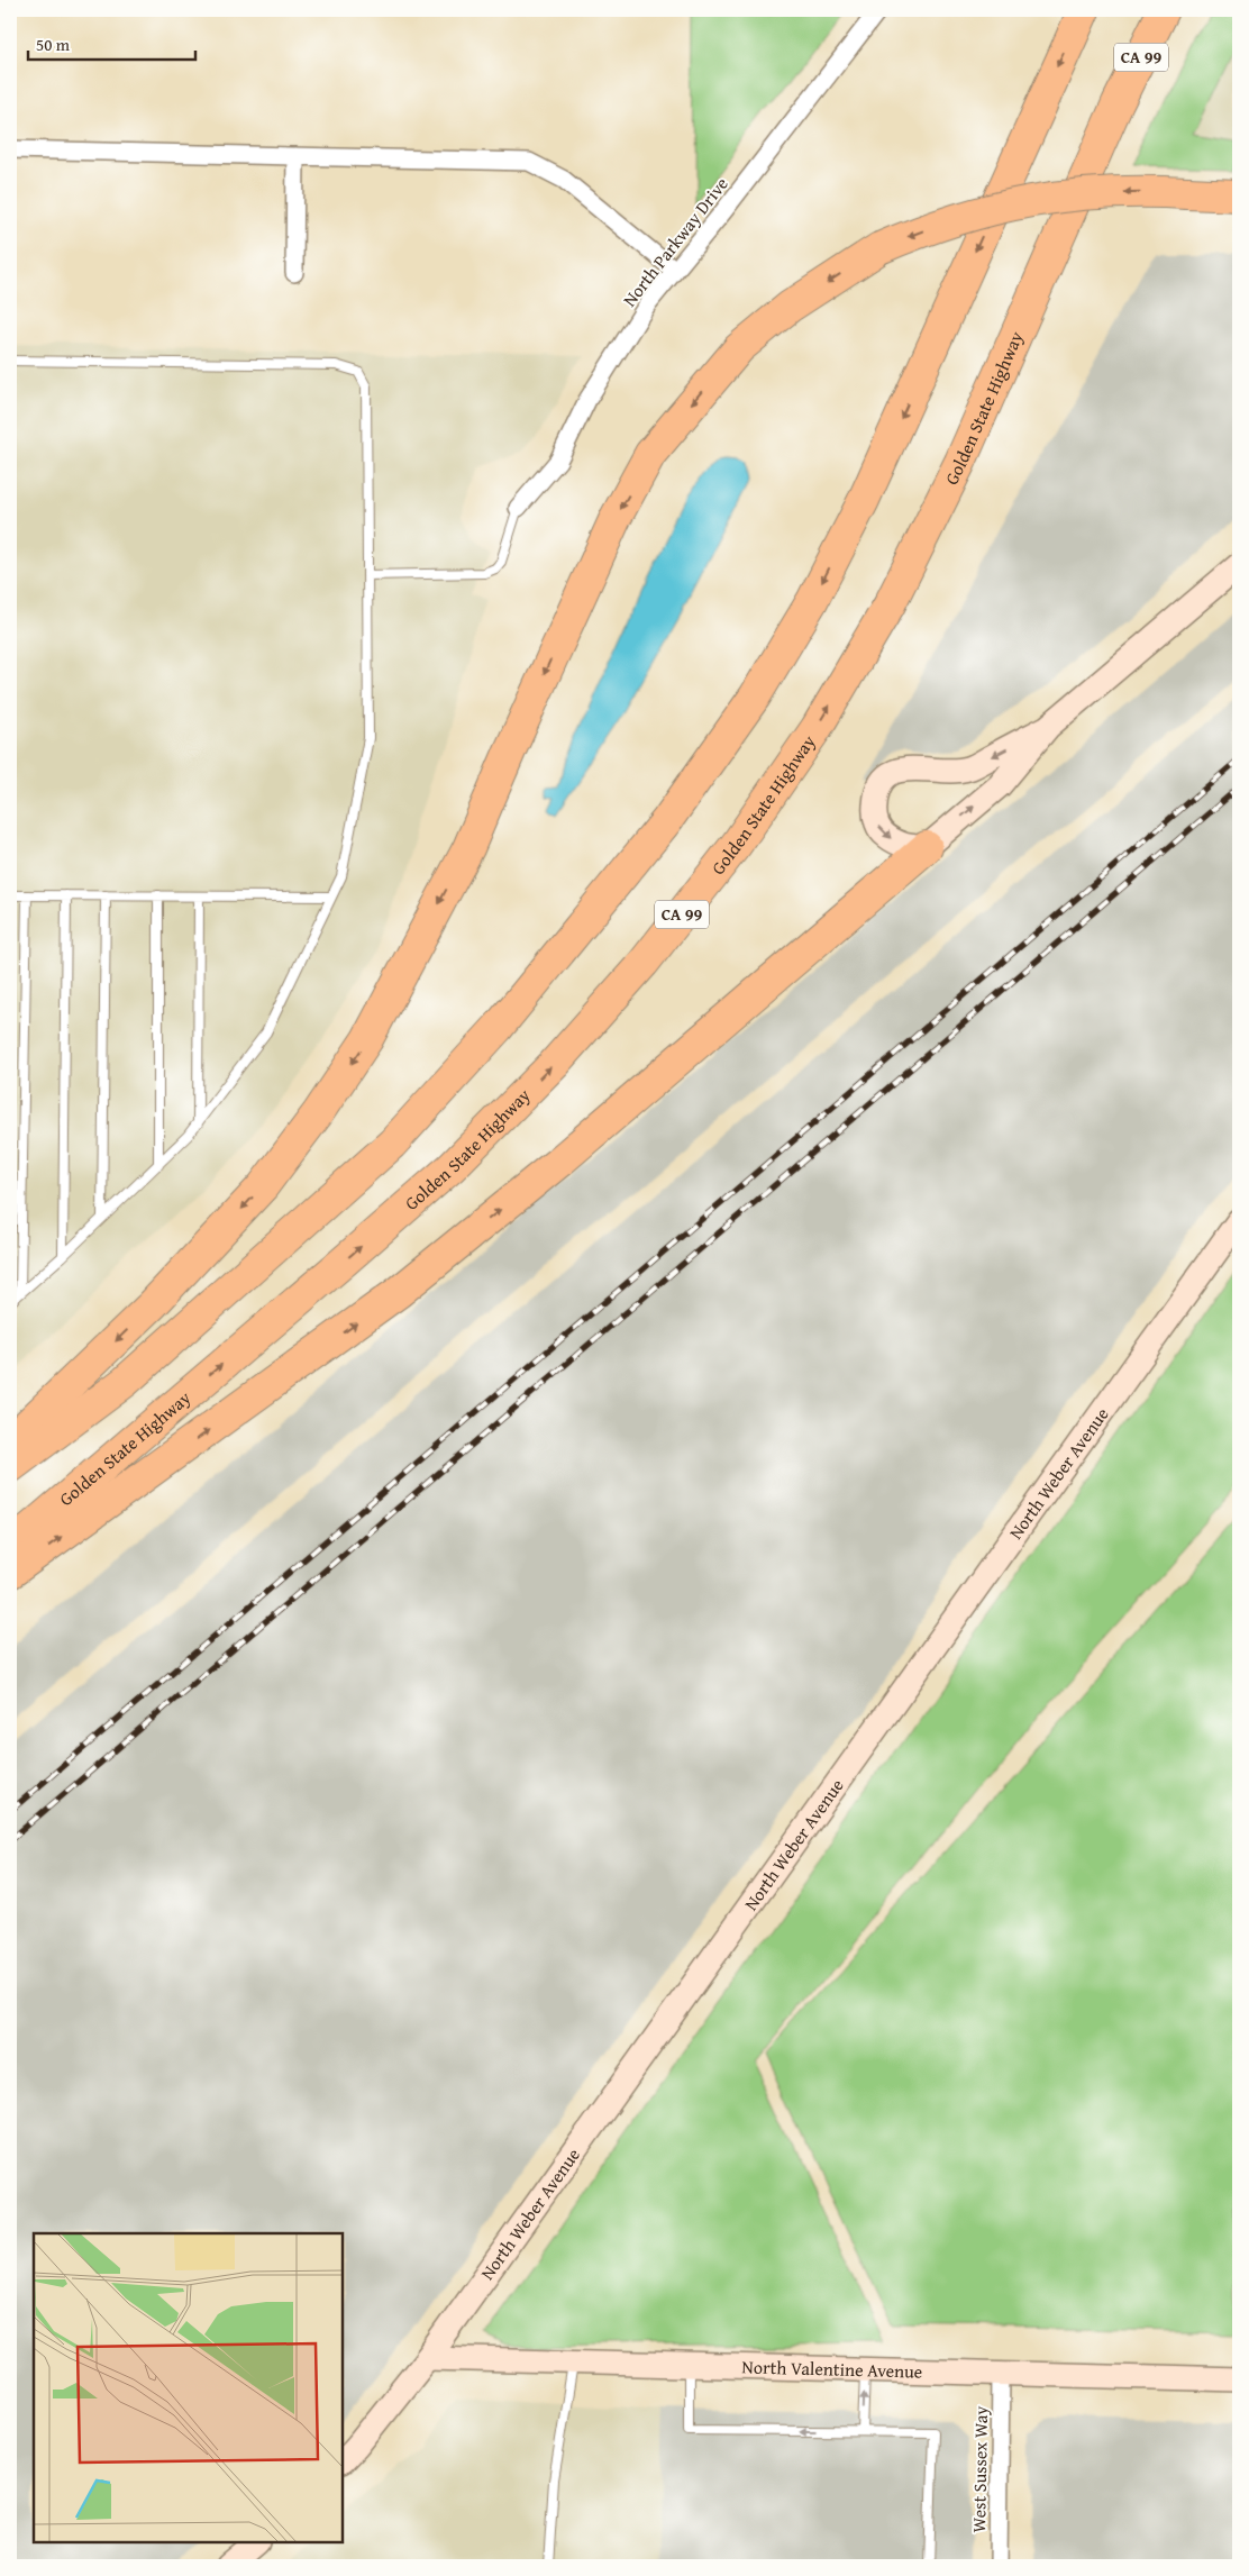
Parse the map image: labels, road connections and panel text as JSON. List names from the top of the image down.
{
  "streets": {
    "highway": ["CA 99", "Golden State Highway"],
    "main road": ["North Weber Avenue", "North Valentine Avenue"],
    "street": ["North Parkway Drive", "West Sussex Way"]
  },
  "crossings": [
    ["North Weber Avenue", "North Valentine Avenue"],
    ["North Valentine Avenue", "West Sussex Way"]
  ],
  "scale_bar": "50 m"
}
